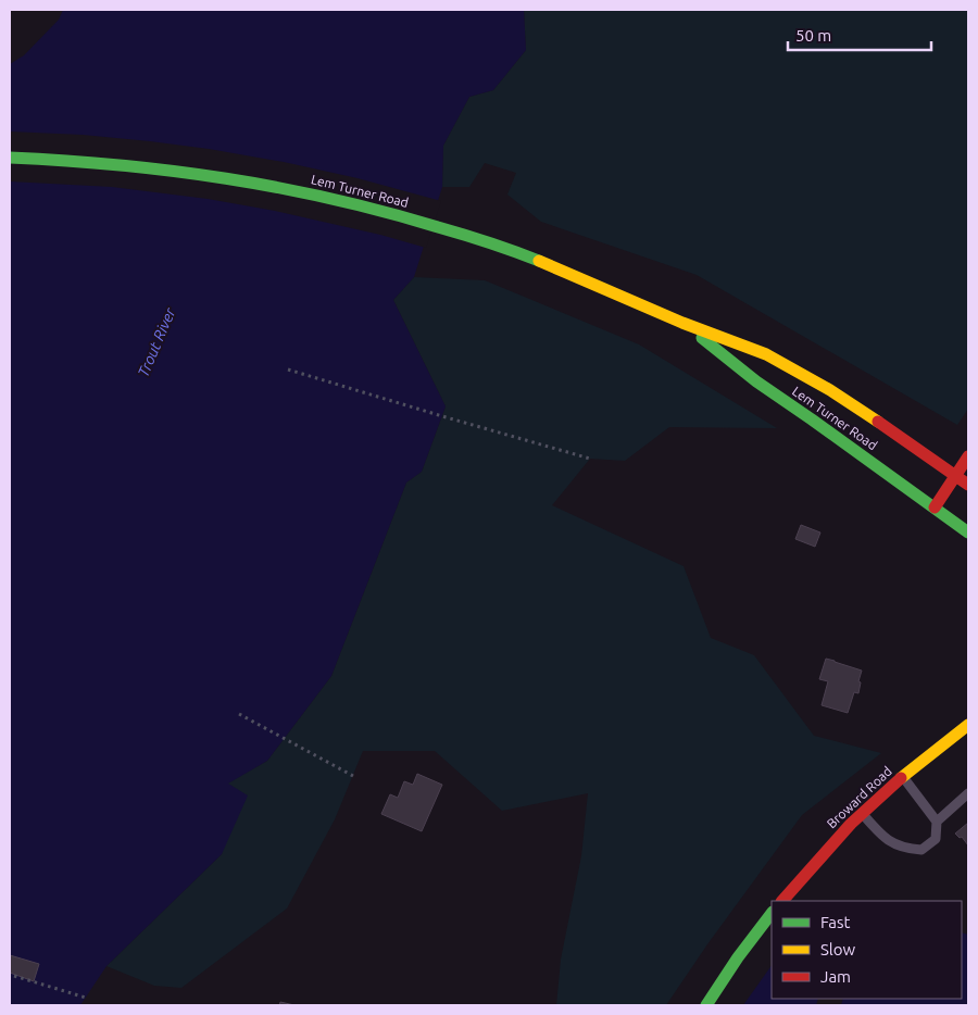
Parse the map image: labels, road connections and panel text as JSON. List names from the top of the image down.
{
  "streets": {
    "main road": ["Lem Turner Road", "Broward Road"]
  },
  "water": ["Trout River"],
  "legend": ["Fast", "Slow", "Jam"],
  "scale_bar": "50 m"
}
